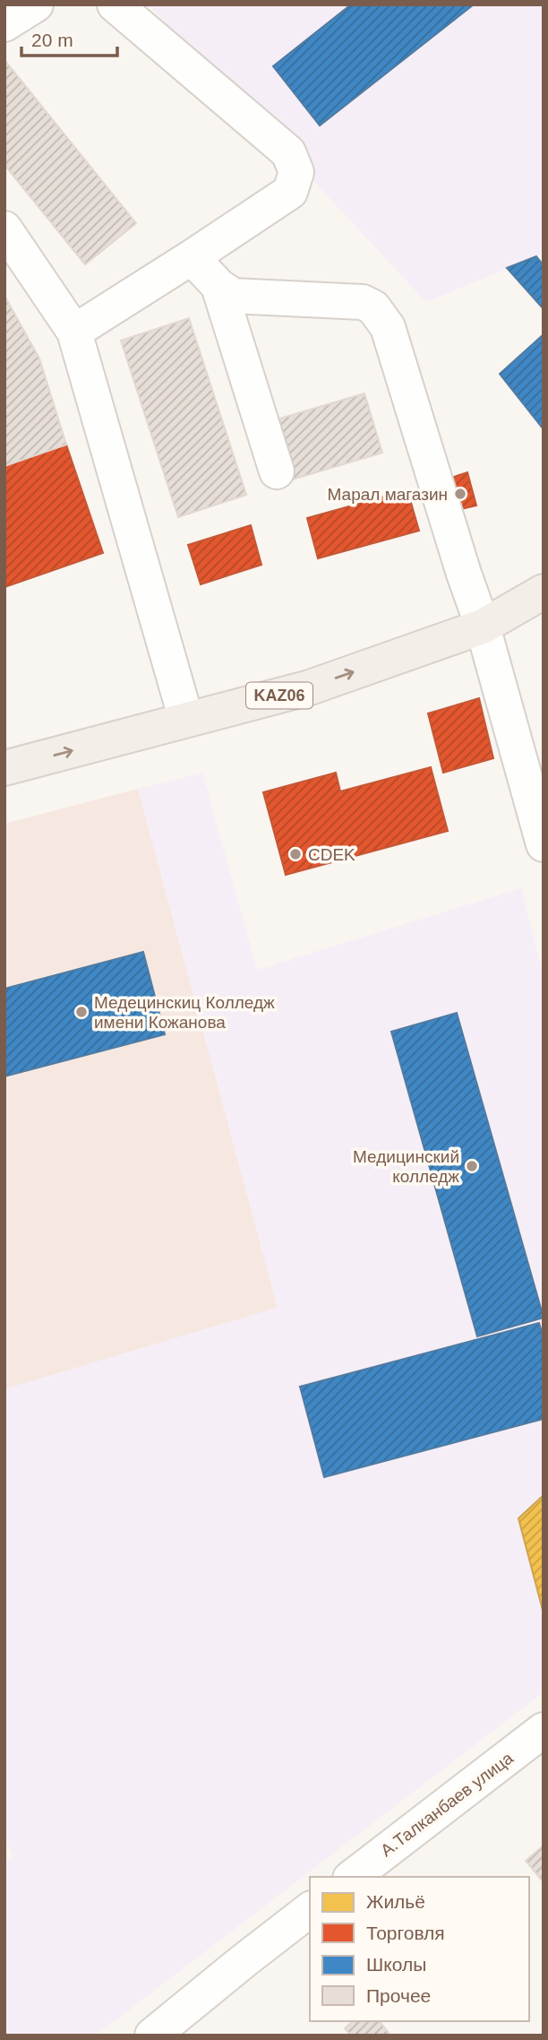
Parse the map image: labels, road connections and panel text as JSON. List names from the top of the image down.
{
  "streets": {
    "main road": ["KАZ06"],
    "street": ["А.Талканбаев улица"]
  },
  "places": [
    "Марал магазин",
    "CDEK",
    "Медецинскиц Колледж имени Кожанова",
    "Медицинский колледж"
  ],
  "legend": [
    "Жильё",
    "Торговля",
    "Школы",
    "Прочее"
  ],
  "scale_bar": "20 m"
}
